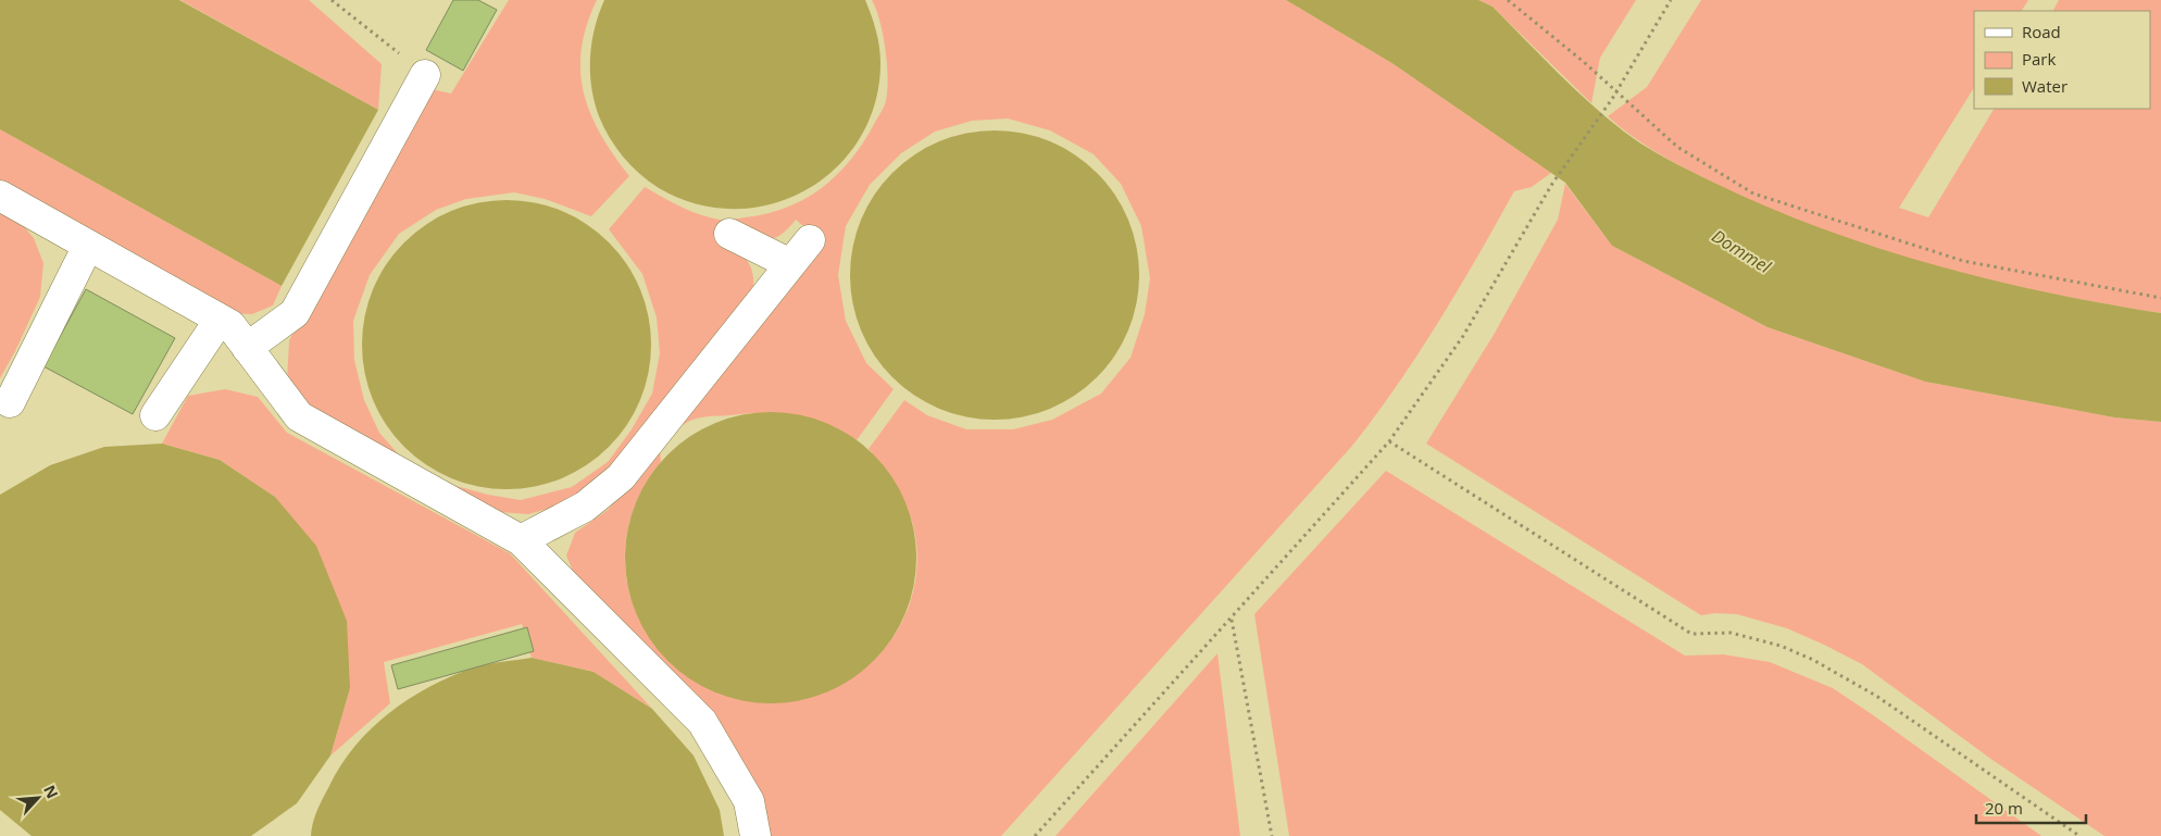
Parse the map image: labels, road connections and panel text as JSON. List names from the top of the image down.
{
  "water": ["Dommel"],
  "legend": ["Road", "Park", "Water"],
  "scale_bar": "20 m",
  "north": "top right"
}
